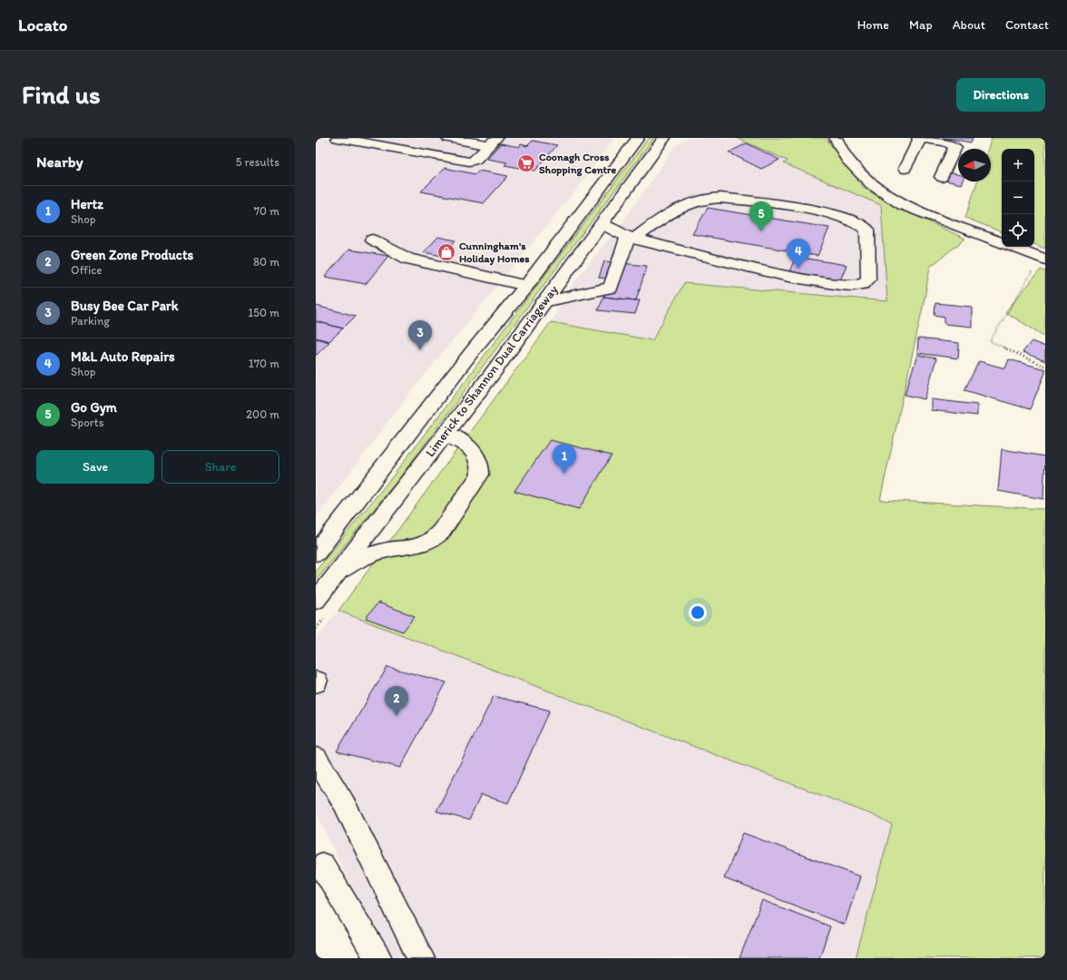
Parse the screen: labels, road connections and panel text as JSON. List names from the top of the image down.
{
  "streets": {
    "main road": ["Limerick to Shannon Dual Carriageway"]
  },
  "places": {
    "supermarket": ["Coonagh Cross Shopping Centre"],
    "shop": ["Cunningham's Holiday Homes"]
  },
  "north": "left",
  "page": {
    "header": "Locato",
    "nav": [
      "Home",
      "Map",
      "About",
      "Contact"
    ],
    "buttons": [
      "Directions",
      ["Save", "Share"]
    ],
    "title": "Find us",
    "heading": ["Nearby", "5 results"],
    "map_buttons": ["+", "−"],
    "list": [
      {
        "mark": "1",
        "name": "Hertz",
        "note": "Shop",
        "value": "70 m"
      },
      {
        "mark": "2",
        "name": "Green Zone Products",
        "note": "Office",
        "value": "80 m"
      },
      {
        "mark": "3",
        "name": "Busy Bee Car Park",
        "note": "Parking",
        "value": "150 m"
      },
      {
        "mark": "4",
        "name": "M&L Auto Repairs",
        "note": "Shop",
        "value": "170 m"
      },
      {
        "mark": "5",
        "name": "Go Gym",
        "note": "Sports",
        "value": "200 m"
      }
    ],
    "pins": [
      "5",
      "4",
      "3",
      "1",
      "2"
    ]
  }
}
